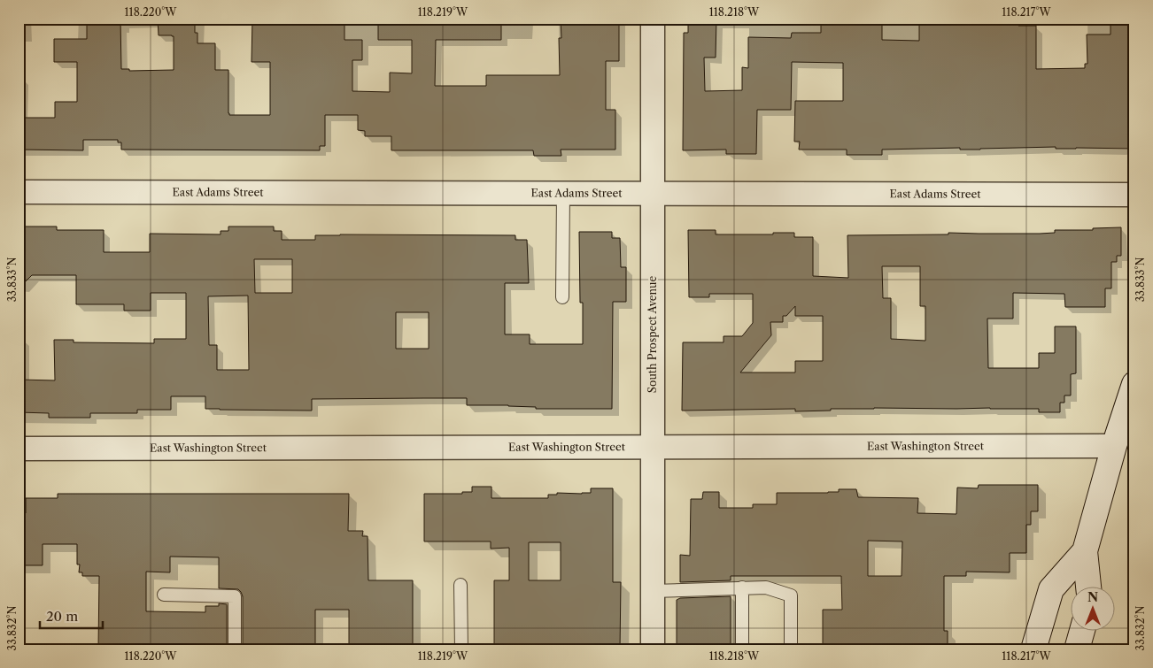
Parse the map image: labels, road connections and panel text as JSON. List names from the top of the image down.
{
  "streets": {
    "street": ["East Adams Street", "South Prospect Avenue", "East Washington Street"]
  },
  "crossings": [
    ["East Adams Street", "South Prospect Avenue"],
    ["South Prospect Avenue", "East Washington Street"]
  ],
  "scale_bar": "20 m",
  "north": "top",
  "coordinates": [
    "118.220°W",
    "118.219°W",
    "118.218°W",
    "118.217°W",
    "33.833°N",
    "33.832°N"
  ]
}
